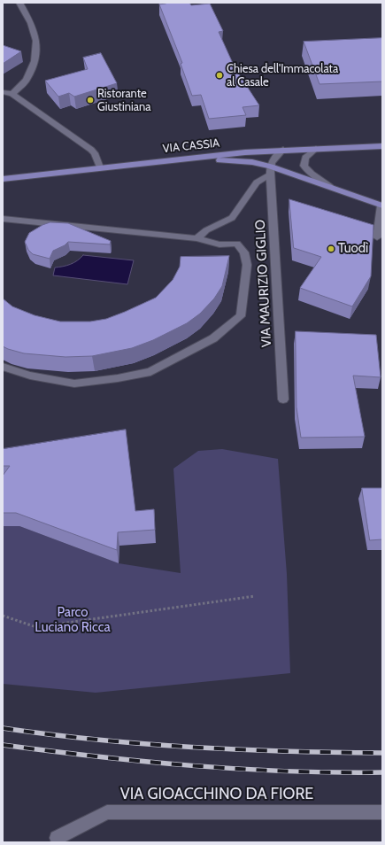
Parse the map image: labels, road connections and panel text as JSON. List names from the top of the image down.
{
  "streets": {
    "main road": ["VIA CASSIA"],
    "street": ["VIA MAURIZIO GIGLIO", "VIA GIOACCHINO DA FIORE"]
  },
  "parks": ["Parco Luciano Ricca"],
  "places": ["Chiesa dell'Immacolata al Casale", "Ristorante Giustiniana", "Tuodì"]
}
